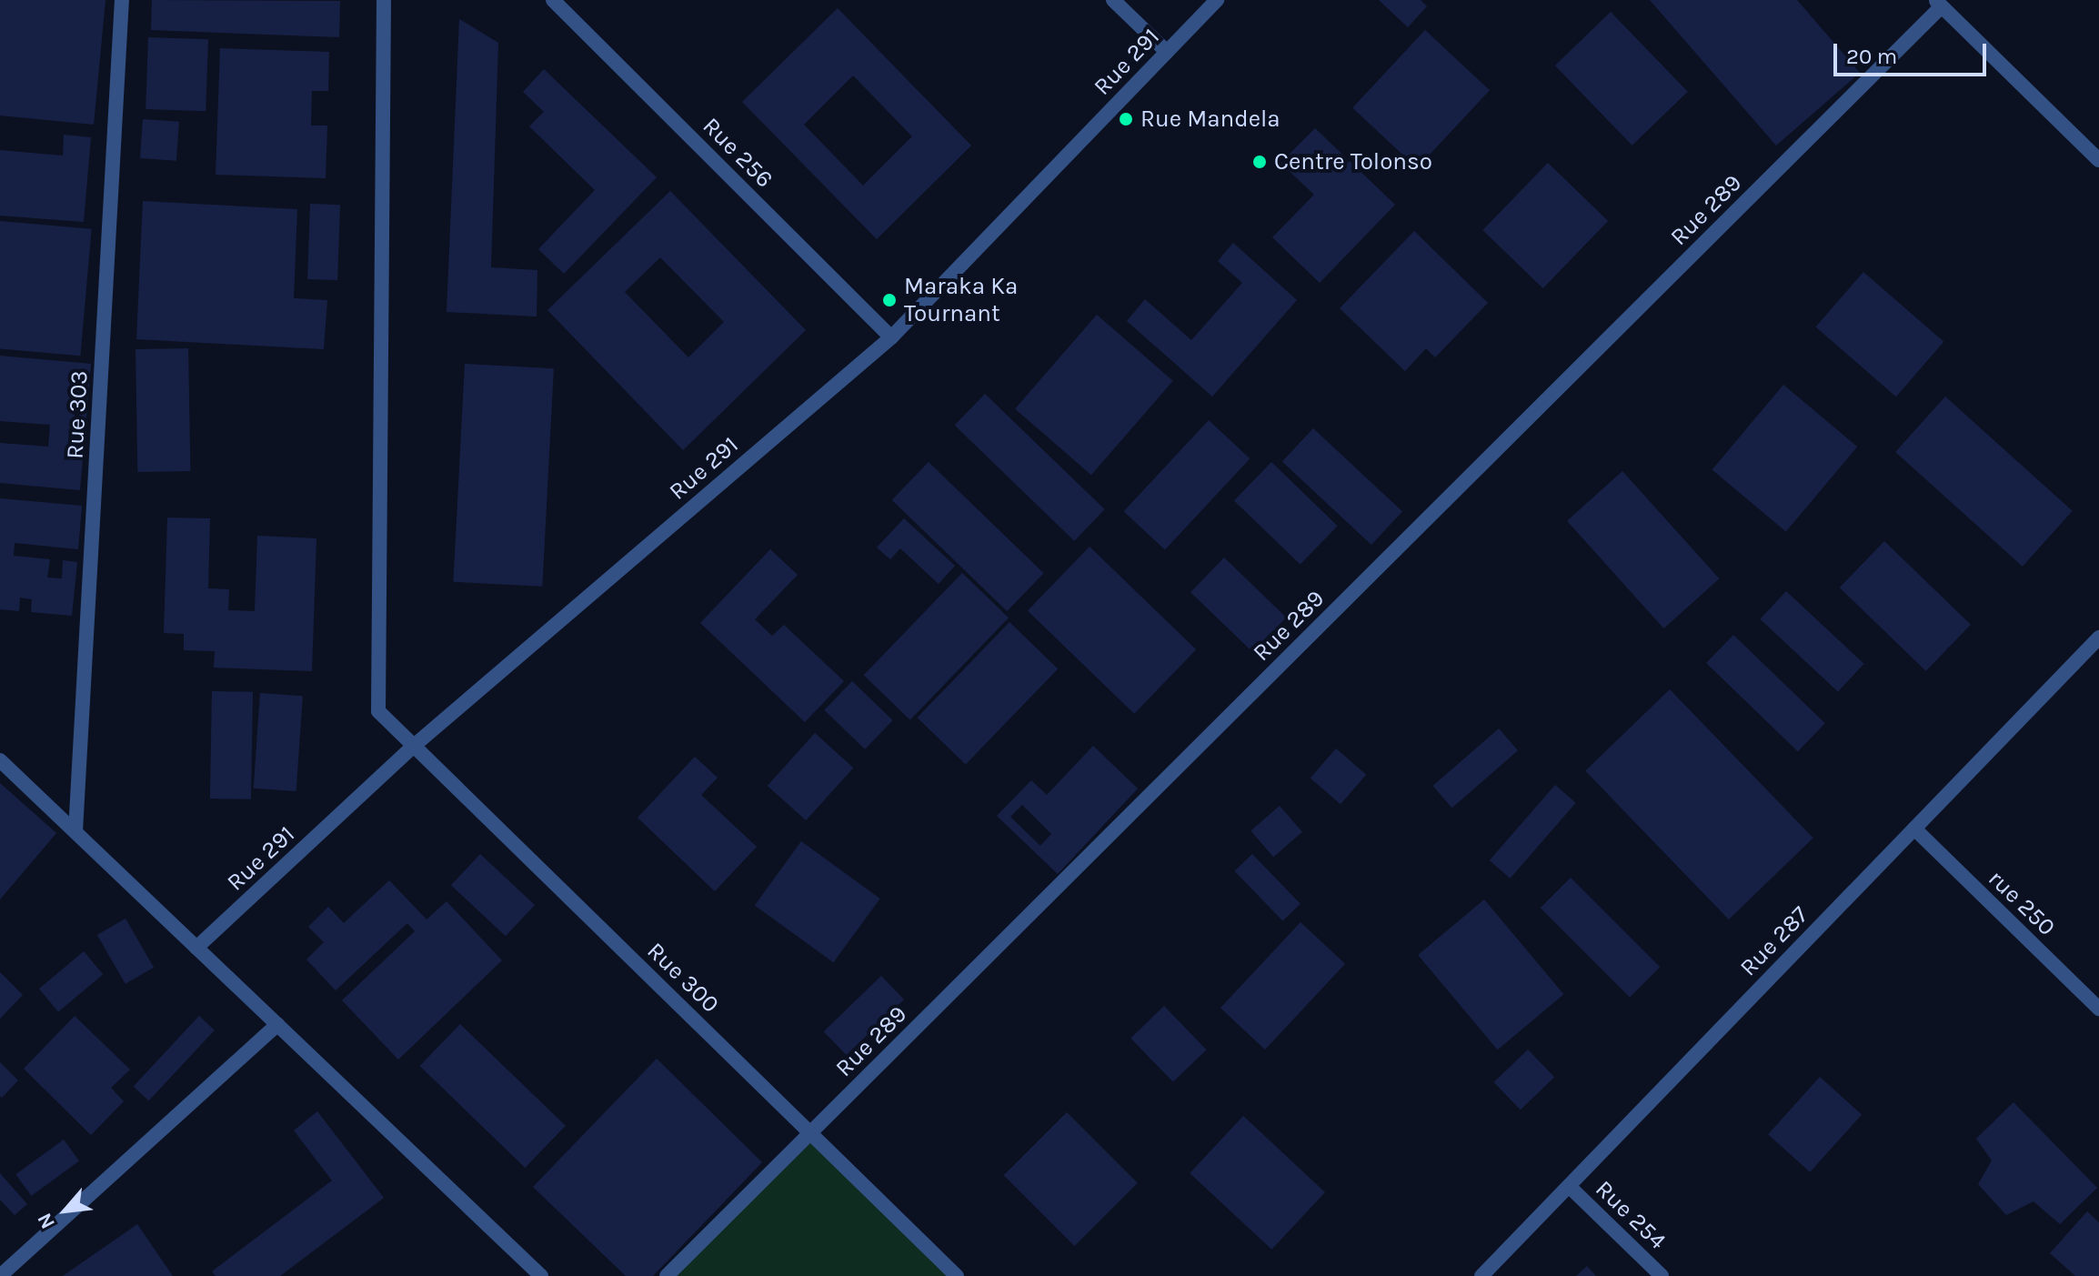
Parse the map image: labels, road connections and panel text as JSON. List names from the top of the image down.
{
  "streets": {
    "street": [
      "Rue 291",
      "Rue 256",
      "Rue 289",
      "Rue 303",
      "rue 250",
      "Rue 287",
      "Rue 300",
      "Rue 254"
    ]
  },
  "crossings": [
    ["Rue 291", "Rue 256"],
    ["Rue 291", "Rue 300"],
    ["Rue 289", "Rue 300"],
    ["rue 250", "Rue 287"],
    ["Rue 287", "Rue 254"]
  ],
  "places": ["Rue Mandela", "Centre Tolonso", "Maraka Ka Tournant"],
  "scale_bar": "20 m",
  "north": "bottom left"
}
